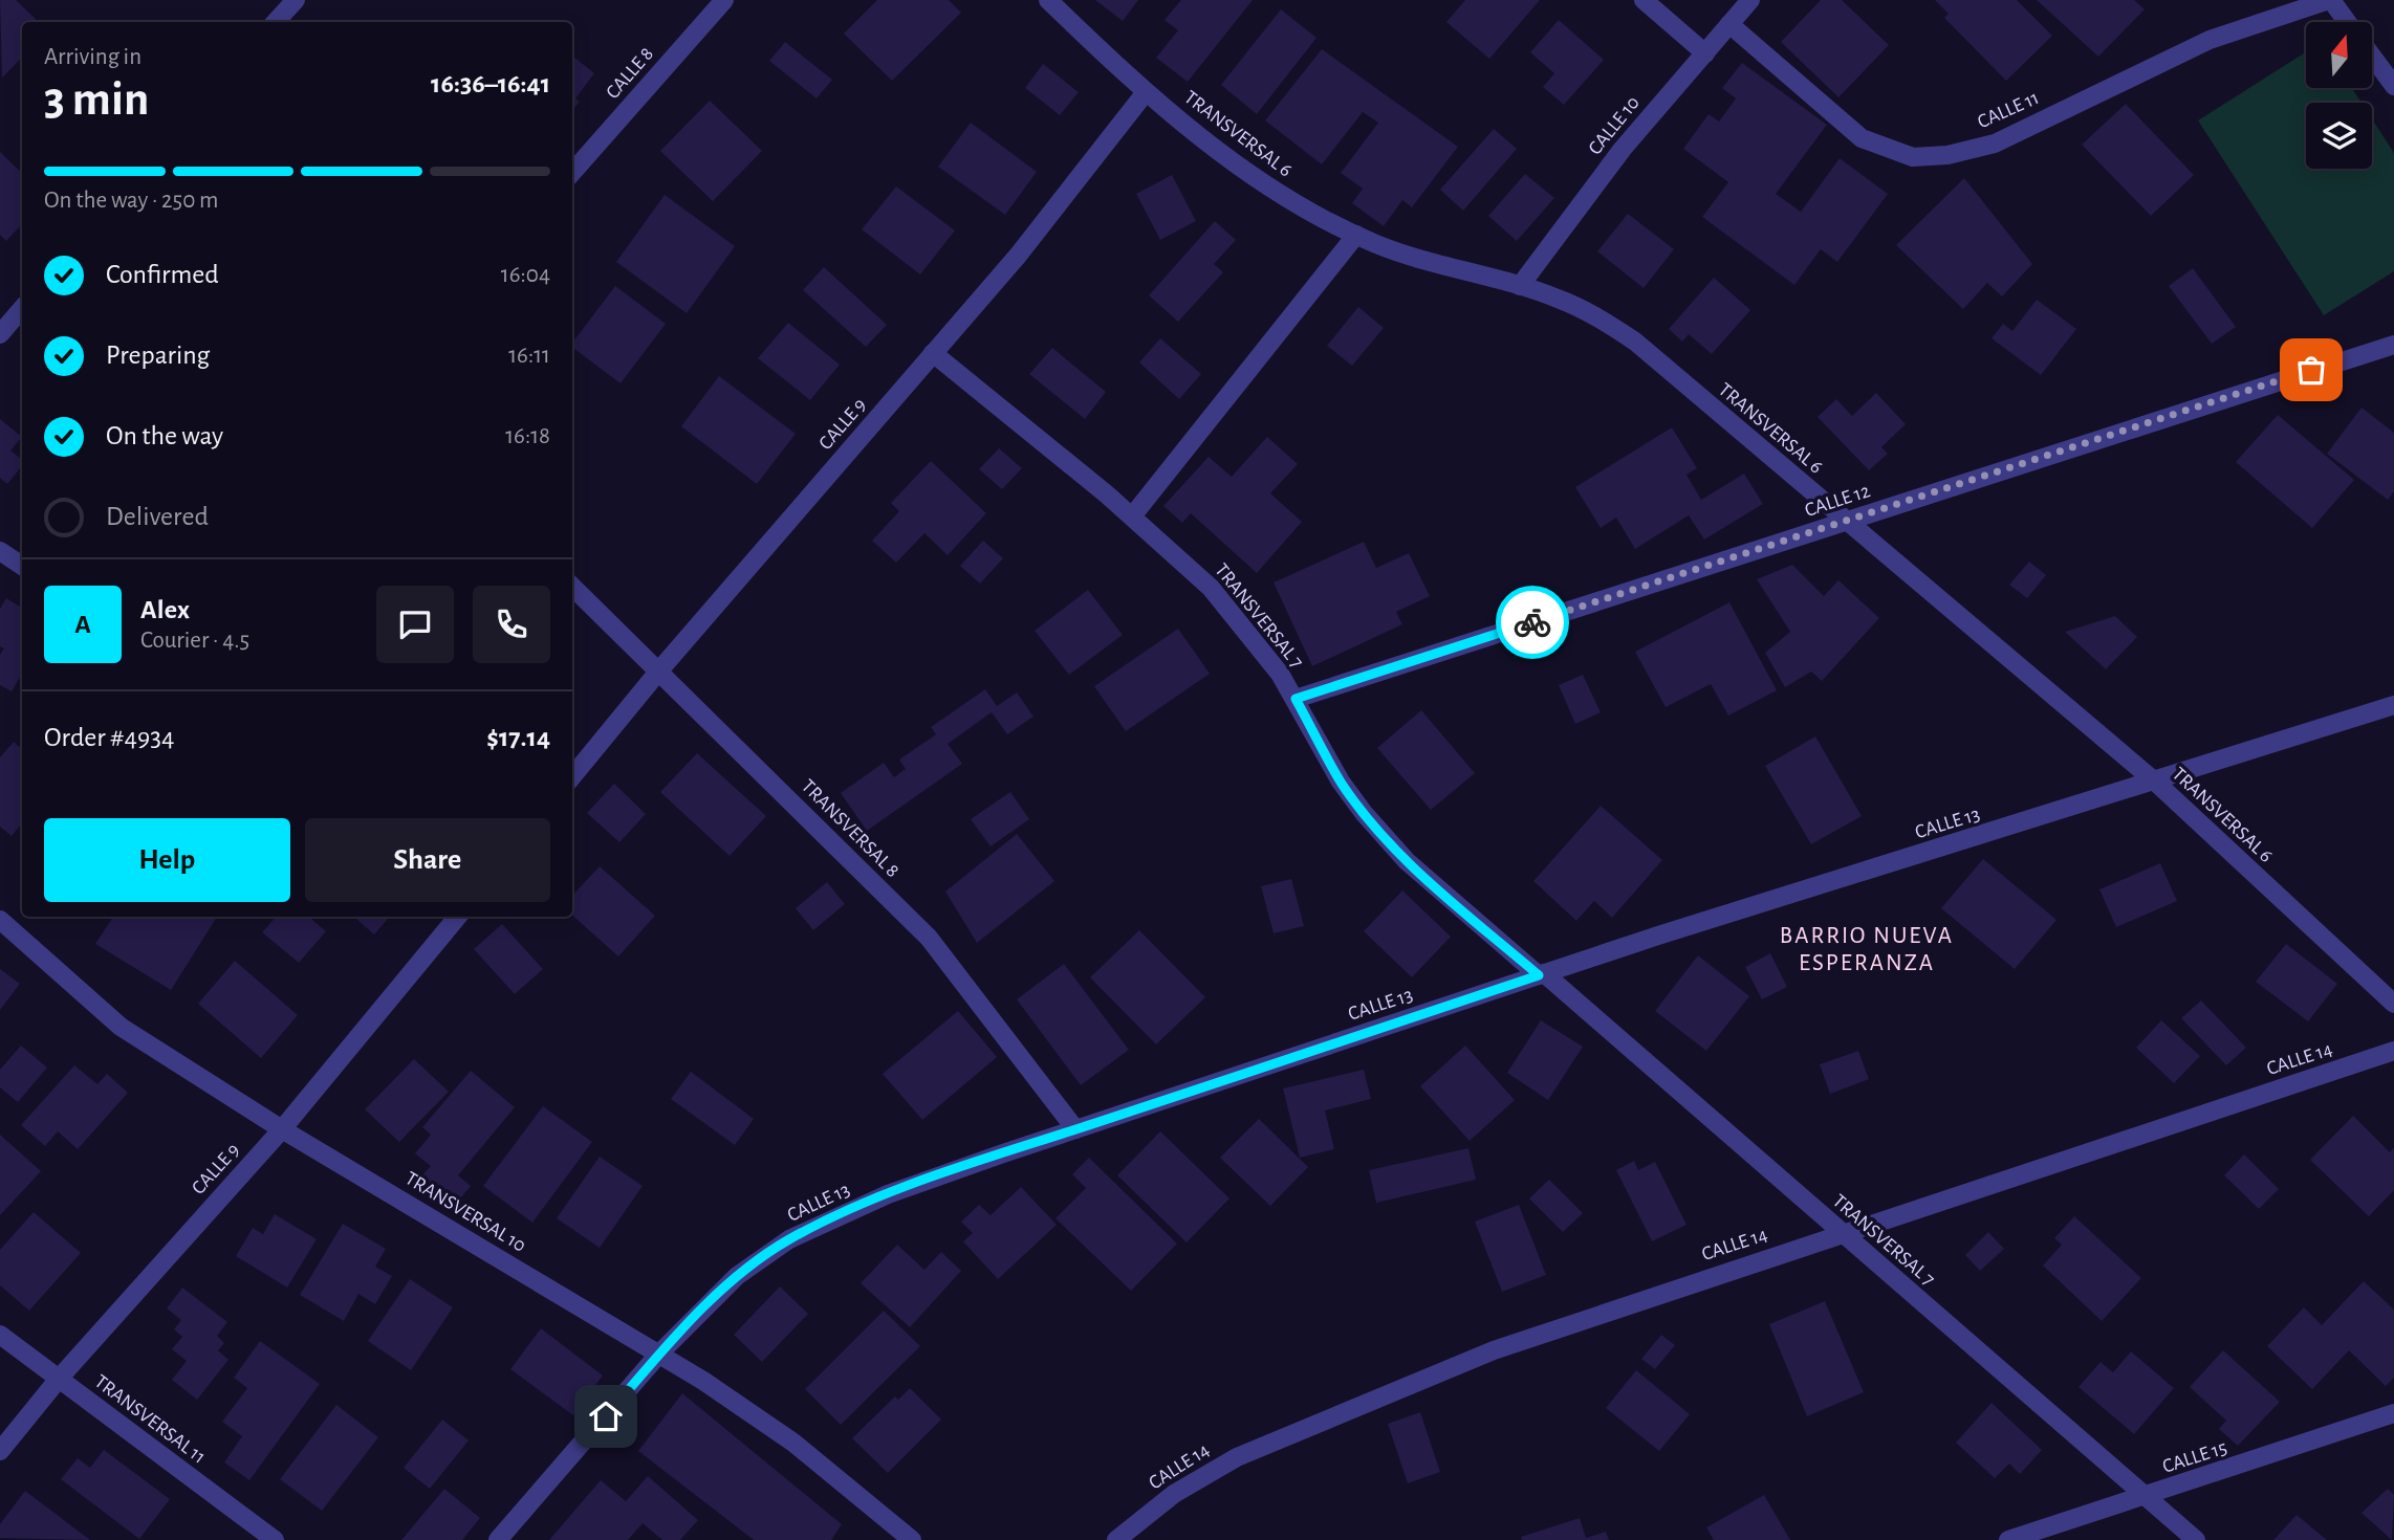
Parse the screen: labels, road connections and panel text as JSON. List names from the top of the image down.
{
  "streets": {
    "street": [
      "CALLE 8",
      "CALLE 11",
      "CALLE 10",
      "TRANSVERSAL 6",
      "CALLE 9",
      "CALLE 12",
      "TRANSVERSAL 7",
      "CALLE 13",
      "TRANSVERSAL 8",
      "CALLE 14",
      "TRANSVERSAL 10",
      "TRANSVERSAL 11",
      "CALLE 15"
    ]
  },
  "crossings": [
    ["CALLE 11", "CALLE 10"],
    ["CALLE 10", "TRANSVERSAL 6"],
    ["TRANSVERSAL 6", "CALLE 9"],
    ["TRANSVERSAL 6", "CALLE 12"],
    ["TRANSVERSAL 6", "CALLE 13"],
    ["CALLE 9", "TRANSVERSAL 7"],
    ["CALLE 9", "TRANSVERSAL 8"],
    ["CALLE 9", "TRANSVERSAL 10"],
    ["CALLE 9", "TRANSVERSAL 11"],
    ["CALLE 12", "TRANSVERSAL 7"],
    ["TRANSVERSAL 7", "CALLE 13"],
    ["TRANSVERSAL 7", "CALLE 14"],
    ["TRANSVERSAL 7", "CALLE 15"],
    ["CALLE 13", "TRANSVERSAL 8"],
    ["CALLE 13", "TRANSVERSAL 10"]
  ],
  "districts": ["BARRIO NUEVA ESPERANZA"],
  "north": "top",
  "page": {
    "heading": ["3 min", "Arriving in", "16:36–16:41"],
    "panel": [
      "Alex",
      "Courier · 4.5",
      "Order #4934",
      "$17.14"
    ],
    "bar": "On the way · 250 m",
    "list": [
      ["Confirmed", "16:04"],
      ["Preparing", "16:11"],
      ["On the way", "16:18"],
      "Delivered"
    ],
    "round": "A",
    "buttons": ["Help", "Share"]
  }
}
